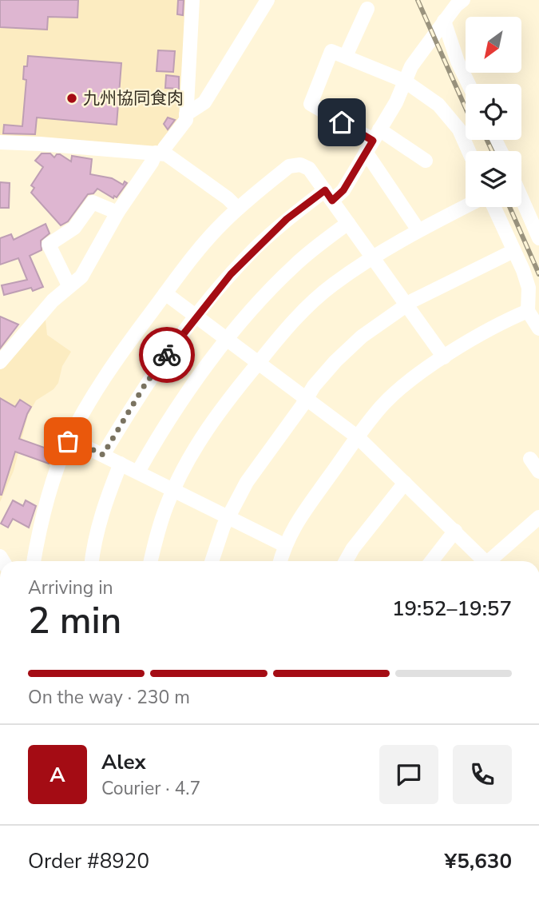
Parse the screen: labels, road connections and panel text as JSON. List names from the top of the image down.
{
  "places": ["九州協同食肉"],
  "north": "bottom left",
  "page": {
    "heading": ["2 min", "Arriving in", "19:52–19:57"],
    "panel": [
      "Alex",
      "Courier · 4.7",
      "Order #8920",
      "¥5,630"
    ],
    "bar": "On the way · 230 m",
    "round": "A"
  }
}
